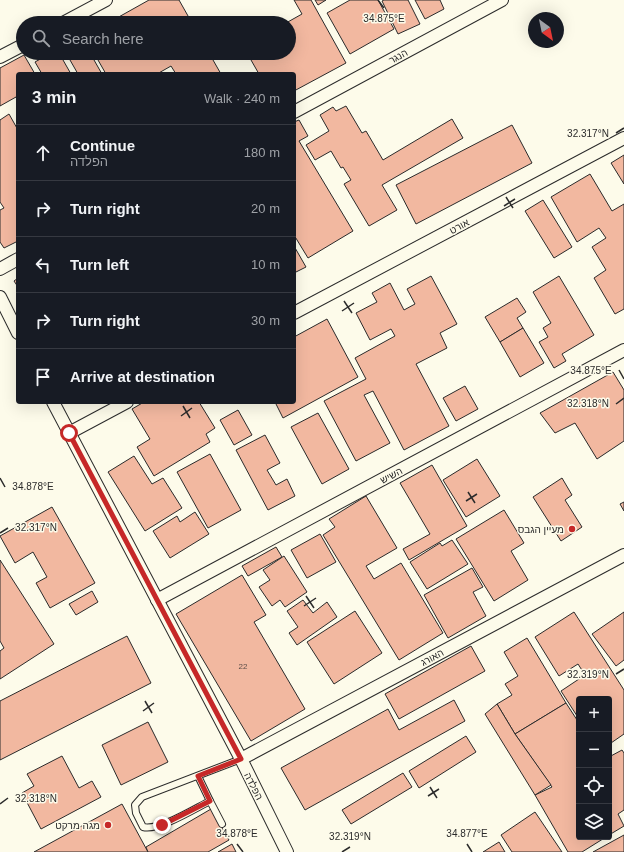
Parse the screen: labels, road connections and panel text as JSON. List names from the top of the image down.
{
  "streets": {
    "street": [
      "הנגר",
      "אורט",
      "השיש",
      "האורג",
      "הפלדה"
    ]
  },
  "crossings": [
    ["השיש", "הפלדה"],
    ["האורג", "הפלדה"]
  ],
  "places": ["מעיין הגבס", "מגה מרקט"],
  "house_numbers": ["22"],
  "north": "bottom right",
  "page": {
    "search": "Search here",
    "heading": ["3 min", "Walk · 240 m"],
    "list": [
      ["Continue", "הפלדה", "180 m"],
      ["Turn right", "20 m"],
      ["Turn left", "10 m"],
      ["Turn right", "30 m"],
      "Arrive at destination"
    ],
    "map_buttons": ["+", "−"]
  },
  "coordinates": [
    "34.875°E",
    "32.317°N",
    "32.318°N",
    "34.878°E",
    "32.319°N",
    "34.877°E"
  ]
}
